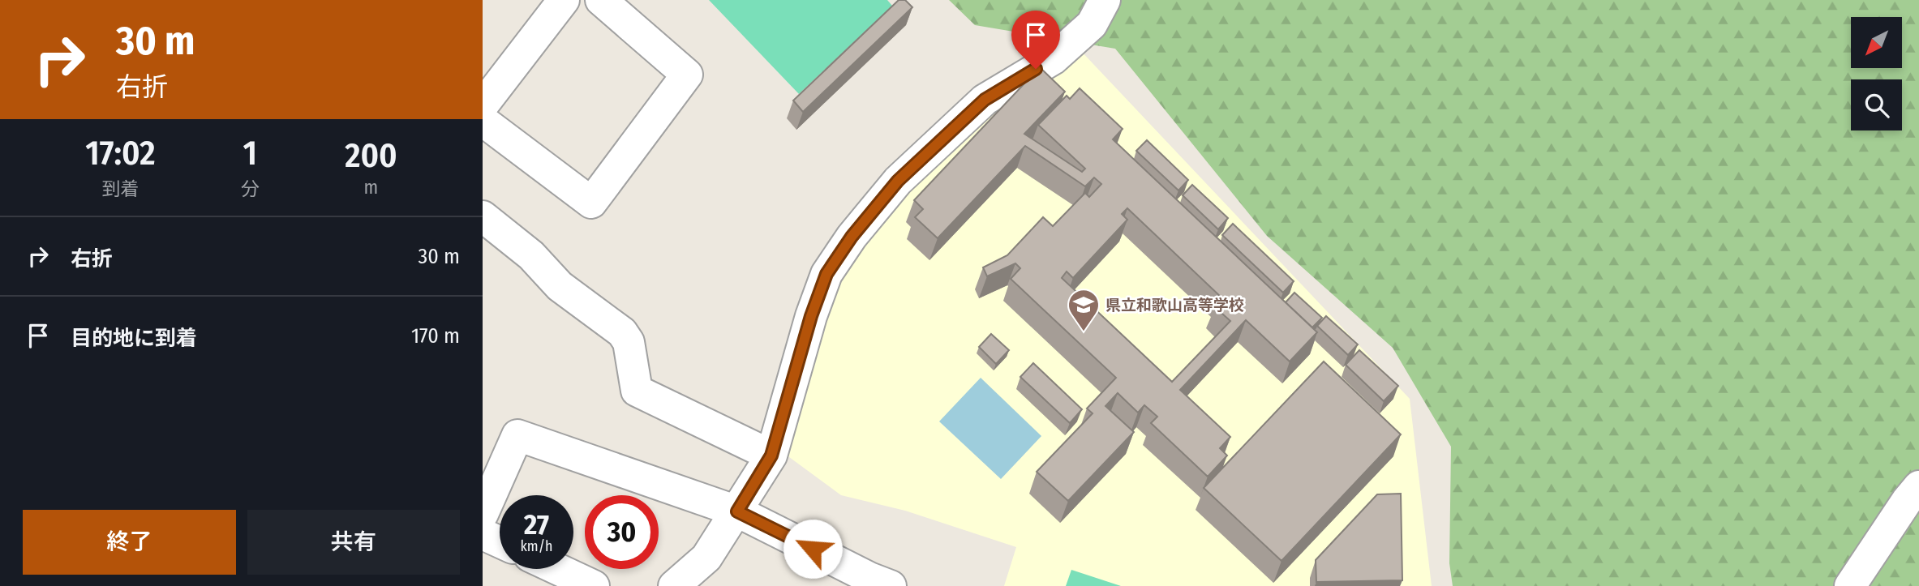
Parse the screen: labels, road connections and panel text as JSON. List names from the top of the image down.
{
  "places": {
    "school or university": ["県立和歌山高等学校"]
  },
  "north": "bottom left",
  "page": {
    "turn": ["30 m", "右折"],
    "eta": [
      "17:02",
      "到着",
      "1",
      "分",
      "200",
      "m"
    ],
    "list": [
      {
        "name": "右折",
        "value": "30 m"
      },
      {
        "name": "目的地に到着",
        "value": "170 m"
      }
    ],
    "speed": "27 km/h",
    "limit": "30",
    "buttons": ["終了", "共有"]
  }
}
